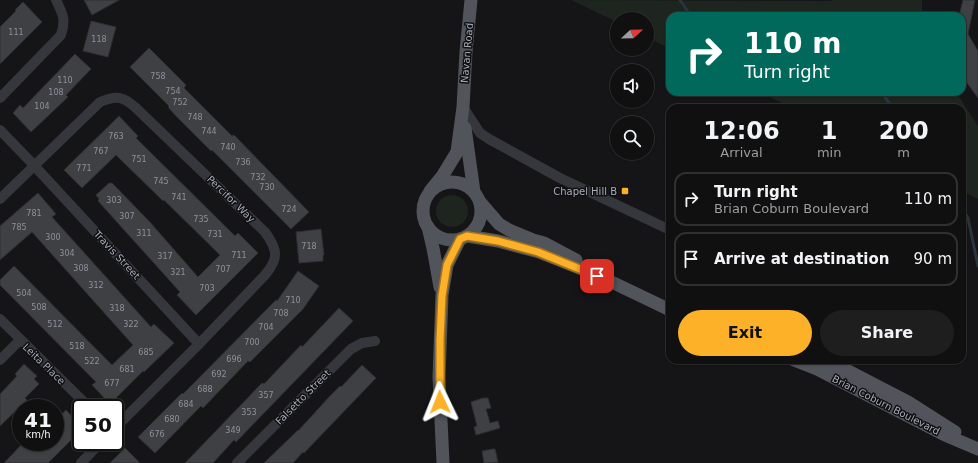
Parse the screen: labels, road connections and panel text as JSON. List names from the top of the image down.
{
  "streets": {
    "main road": ["Navan Road", "Brian Coburn Boulevard"],
    "street": [
      "Percifor Way",
      "Travis Street",
      "Leita Place",
      "Falsetto Street"
    ]
  },
  "crossings": [
    ["Percifor Way", "Travis Street"]
  ],
  "places": {
    "transit": ["Chapel Hill B"]
  },
  "house_numbers": [
    "111",
    "118",
    "758",
    "110",
    "754",
    "108",
    "752",
    "104",
    "748",
    "744",
    "763",
    "740",
    "767",
    "751",
    "736",
    "771",
    "732",
    "745",
    "730",
    "741",
    "303",
    "724",
    "781",
    "307",
    "735",
    "785",
    "311",
    "731",
    "300",
    "718",
    "304",
    "711",
    "317",
    "308",
    "707",
    "321",
    "312",
    "703",
    "504",
    "710",
    "508",
    "318",
    "708",
    "512",
    "322",
    "704",
    "700",
    "518",
    "685",
    "696",
    "522",
    "681",
    "692",
    "677",
    "688",
    "357",
    "684",
    "353",
    "680",
    "349",
    "676"
  ],
  "north": "right",
  "page": {
    "turn": ["110 m", "Turn right"],
    "eta": [
      "12:06",
      "Arrival",
      "1",
      "min",
      "200",
      "m"
    ],
    "list": [
      {
        "name": "Turn right",
        "note": "Brian Coburn Boulevard",
        "value": "110 m"
      },
      {
        "name": "Arrive at destination",
        "value": "90 m"
      }
    ],
    "buttons": ["Exit", "Share"],
    "speed": "41 km/h",
    "limit": "50"
  }
}
